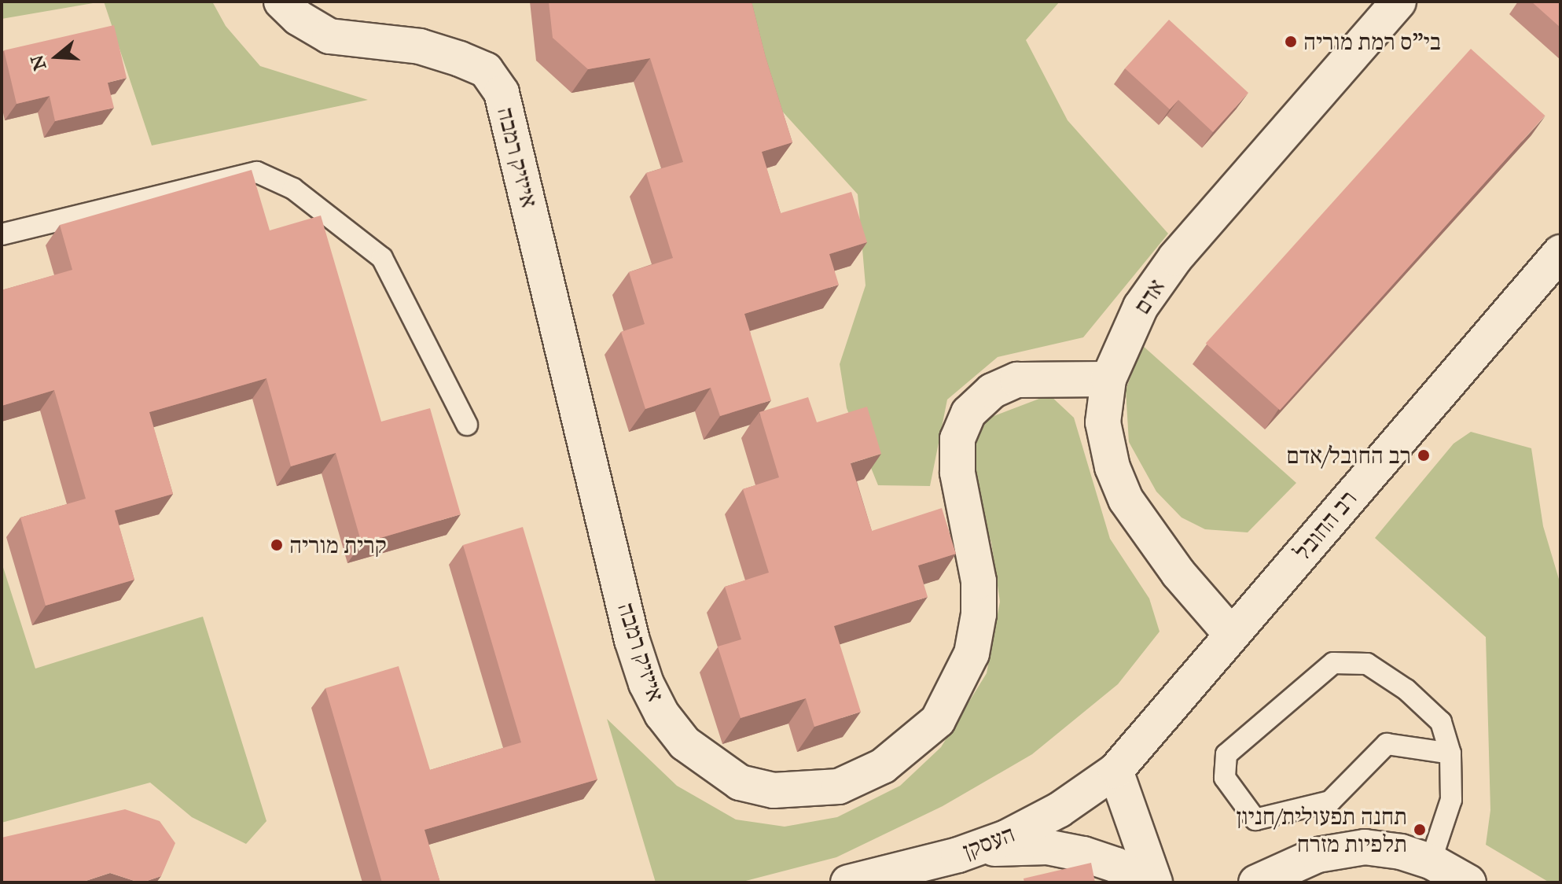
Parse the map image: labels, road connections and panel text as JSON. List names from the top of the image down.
{
  "streets": {
    "street": [
      "אייזיק רמבה",
      "אדם",
      "רב החובל",
      "העסקן"
    ]
  },
  "crossings": [
    ["אייזיק רמבה", "אדם"],
    ["אדם", "רב החובל"],
    ["רב החובל", "העסקן"]
  ],
  "places": [
    "בי\"ס רמת מוריה",
    "רב החובל/אדם",
    "קרית מוריה",
    "תחנה תפעולית/חניון תלפיות מזרח"
  ],
  "north": "left"
}
